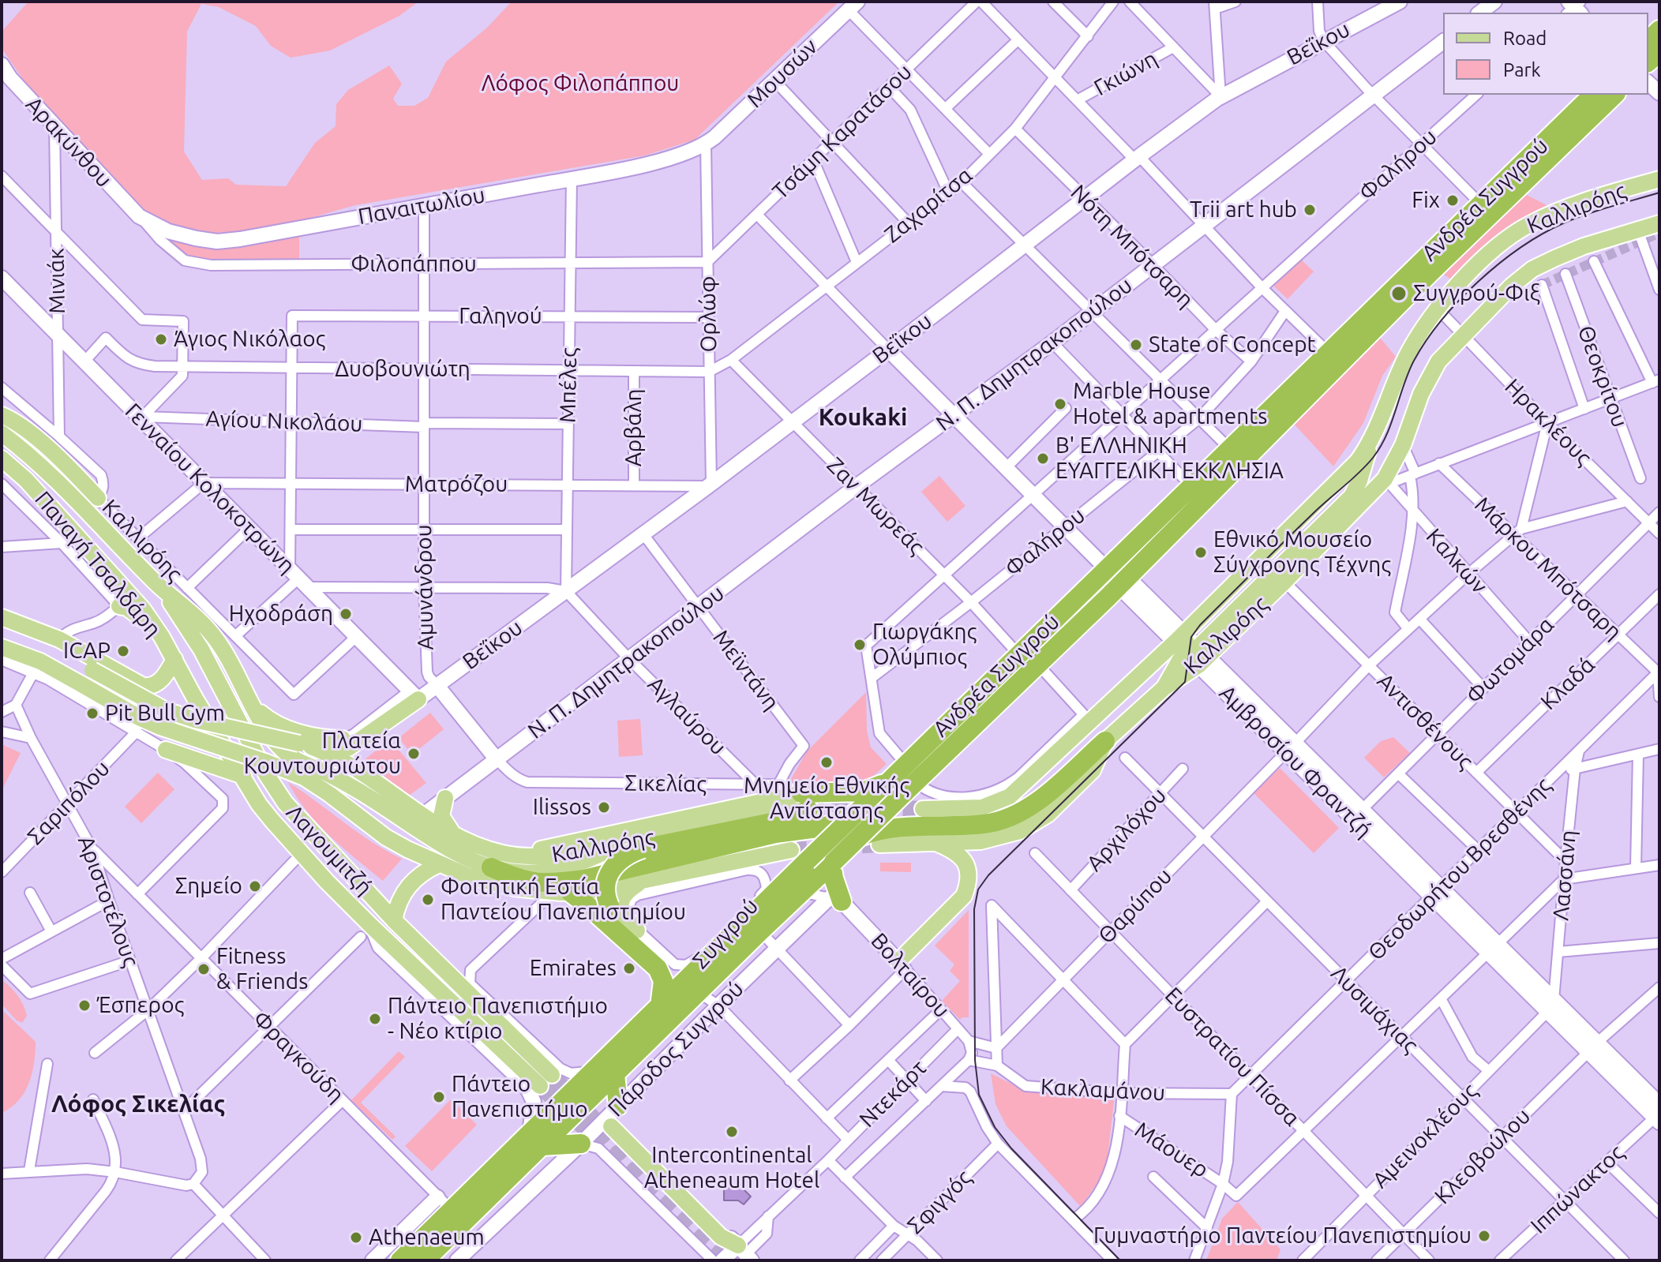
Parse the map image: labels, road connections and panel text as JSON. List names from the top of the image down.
{
  "streets": {
    "highway": ["Ανδρέα Συγγρού"],
    "main road": ["Καλλιρόης", "Παναγή Τσαλδάρη", "Λαγουμιτζή"],
    "street": [
      "Βεΐκου",
      "Μουσών",
      "Γκιώνη",
      "Τσάμη Καρατάσου",
      "Αρακύνθου",
      "Φαλήρου",
      "Ζαχαρίτσα",
      "Παναιτωλίου",
      "Νότη Μπότσαρη",
      "Φιλοπάππου",
      "Μινιάκ",
      "Ορλώφ",
      "Γαληνού",
      "Ν. Π. Δημητρακοπούλου",
      "Δυοβουνιώτη",
      "Θεοκρίτου",
      "Μπέλες",
      "Αγίου Νικολάου",
      "Ηρακλέους",
      "Αρβάλη",
      "Ματρόζου",
      "Γενναίου Κολοκοτρώνη",
      "Ζαν Μωρεάς",
      "Καλκών",
      "Μάρκου Μπότσαρη",
      "Αμυνάνδρου",
      "Φωτομάρα",
      "Μεϊντάνη",
      "Κλαδά",
      "Αγλαύρου",
      "Αντισθένους",
      "Αμβροσίου Φραντζή",
      "Σικελίας",
      "Σαριπόλου",
      "Αρχιλόχου",
      "Θεοδωρήτου Βρεσθένης",
      "Λασσάνη",
      "Αριστοτέλους",
      "Θαρύπου",
      "Συγγρού",
      "Βολταίρου",
      "Λυσιμάχιας",
      "Πάροδος Συγγρού",
      "Φραγκούδη",
      "Ευστρατίου Πίσσα",
      "Κακλαμάνου",
      "Ντεκάρτ",
      "Αμεινοκλέους",
      "Μάουερ",
      "Κλεοβούλου",
      "Ιππώνακτος",
      "Σφιγγός"
    ]
  },
  "crossings": [
    ["Βεΐκου", "Νότη Μπότσαρη"],
    ["Βεΐκου", "Ορλώφ"],
    ["Βεΐκου", "Μπέλες"],
    ["Βεΐκου", "Ματρόζου"],
    ["Βεΐκου", "Γενναίου Κολοκοτρώνη"],
    ["Βεΐκου", "Ζαν Μωρεάς"],
    ["Βεΐκου", "Αμυνάνδρου"],
    ["Βεΐκου", "Μεϊντάνη"],
    ["Βεΐκου", "Αγλαύρου"],
    ["Βεΐκου", "Αμβροσίου Φραντζή"],
    ["Μουσών", "Παναιτωλίου"],
    ["Μουσών", "Ορλώφ"],
    ["Τσάμη Καρατάσου", "Φιλοπάππου"],
    ["Τσάμη Καρατάσου", "Ορλώφ"],
    ["Αρακύνθου", "Παναιτωλίου"],
    ["Αρακύνθου", "Φιλοπάππου"],
    ["Αρακύνθου", "Μινιάκ"],
    ["Φαλήρου", "Νότη Μπότσαρη"],
    ["Φαλήρου", "Ζαν Μωρεάς"],
    ["Φαλήρου", "Αμβροσίου Φραντζή"],
    ["Ανδρέα Συγγρού", "Καλλιρόης"],
    ["Ανδρέα Συγγρού", "Ζαν Μωρεάς"],
    ["Ανδρέα Συγγρού", "Αμβροσίου Φραντζή"],
    ["Ανδρέα Συγγρού", "Λαγουμιτζή"],
    ["Ανδρέα Συγγρού", "Συγγρού"],
    ["Ανδρέα Συγγρού", "Φραγκούδη"],
    ["Ζαχαρίτσα", "Νότη Μπότσαρη"],
    ["Ζαχαρίτσα", "Ορλώφ"],
    ["Ζαχαρίτσα", "Δυοβουνιώτη"],
    ["Ζαχαρίτσα", "Ζαν Μωρεάς"],
    ["Παναιτωλίου", "Φιλοπάππου"],
    ["Παναιτωλίου", "Ορλώφ"],
    ["Παναιτωλίου", "Μπέλες"],
    ["Παναιτωλίου", "Αμυνάνδρου"],
    ["Καλλιρόης", "Μινιάκ"],
    ["Καλλιρόης", "Ν. Π. Δημητρακοπούλου"],
    ["Καλλιρόης", "Ηρακλέους"],
    ["Καλλιρόης", "Γενναίου Κολοκοτρώνη"],
    ["Καλλιρόης", "Καλκών"],
    ["Καλλιρόης", "Αντισθένους"],
    ["Καλλιρόης", "Αμβροσίου Φραντζή"],
    ["Καλλιρόης", "Σικελίας"],
    ["Καλλιρόης", "Λαγουμιτζή"],
    ["Νότη Μπότσαρη", "Ν. Π. Δημητρακοπούλου"],
    ["Φιλοπάππου", "Ορλώφ"],
    ["Φιλοπάππου", "Μπέλες"],
    ["Φιλοπάππου", "Αμυνάνδρου"],
    ["Μινιάκ", "Γενναίου Κολοκοτρώνη"],
    ["Ορλώφ", "Γαληνού"],
    ["Ορλώφ", "Δυοβουνιώτη"],
    ["Ορλώφ", "Ματρόζου"],
    ["Γαληνού", "Δυοβουνιώτη"],
    ["Γαληνού", "Μπέλες"],
    ["Γαληνού", "Αμυνάνδρου"],
    ["Ν. Π. Δημητρακοπούλου", "Ζαν Μωρεάς"],
    ["Ν. Π. Δημητρακοπούλου", "Μεϊντάνη"],
    ["Ν. Π. Δημητρακοπούλου", "Αγλαύρου"],
    ["Ν. Π. Δημητρακοπούλου", "Αμβροσίου Φραντζή"],
    ["Ν. Π. Δημητρακοπούλου", "Σικελίας"],
    ["Δυοβουνιώτη", "Μπέλες"],
    ["Δυοβουνιώτη", "Αρβάλη"],
    ["Δυοβουνιώτη", "Γενναίου Κολοκοτρώνη"],
    ["Δυοβουνιώτη", "Αμυνάνδρου"],
    ["Μπέλες", "Αγίου Νικολάου"],
    ["Μπέλες", "Ματρόζου"],
    ["Μπέλες", "Αγλαύρου"],
    ["Αγίου Νικολάου", "Γενναίου Κολοκοτρώνη"],
    ["Αγίου Νικολάου", "Αμυνάνδρου"],
    ["Ηρακλέους", "Φωτομάρα"],
    ["Αρβάλη", "Ματρόζου"],
    ["Ματρόζου", "Γενναίου Κολοκοτρώνη"],
    ["Ματρόζου", "Αμυνάνδρου"],
    ["Καλκών", "Φωτομάρα"],
    ["Καλκών", "Θαρύπου"],
    ["Παναγή Τσαλδάρη", "Λαγουμιτζή"],
    ["Μάρκου Μπότσαρη", "Φωτομάρα"],
    ["Μάρκου Μπότσαρη", "Κλαδά"],
    ["Μάρκου Μπότσαρη", "Θεοδωρήτου Βρεσθένης"],
    ["Μάρκου Μπότσαρη", "Θαρύπου"],
    ["Φωτομάρα", "Αντισθένους"],
    ["Φωτομάρα", "Αμβροσίου Φραντζή"],
    ["Μεϊντάνη", "Σικελίας"],
    ["Κλαδά", "Αντισθένους"],
    ["Αγλαύρου", "Σικελίας"],
    ["Αντισθένους", "Θεοδωρήτου Βρεσθένης"],
    ["Αντισθένους", "Λασσάνη"],
    ["Αντισθένους", "Θαρύπου"],
    ["Αμβροσίου Φραντζή", "Θεοδωρήτου Βρεσθένης"],
    ["Αμβροσίου Φραντζή", "Λασσάνη"],
    ["Αμβροσίου Φραντζή", "Θαρύπου"],
    ["Αμβροσίου Φραντζή", "Αμεινοκλέους"],
    ["Αμβροσίου Φραντζή", "Κλεοβούλου"],
    ["Αμβροσίου Φραντζή", "Ιππώνακτος"],
    ["Σαριπόλου", "Αριστοτέλους"],
    ["Αρχιλόχου", "Λυσιμάχιας"],
    ["Αρχιλόχου", "Ευστρατίου Πίσσα"],
    ["Θεοδωρήτου Βρεσθένης", "Λασσάνη"],
    ["Θεοδωρήτου Βρεσθένης", "Λυσιμάχιας"],
    ["Θεοδωρήτου Βρεσθένης", "Ευστρατίου Πίσσα"],
    ["Θεοδωρήτου Βρεσθένης", "Κακλαμάνου"],
    ["Λασσάνη", "Αμεινοκλέους"],
    ["Αριστοτέλους", "Φραγκούδη"],
    ["Θαρύπου", "Βολταίρου"],
    ["Θαρύπου", "Λυσιμάχιας"],
    ["Θαρύπου", "Ευστρατίου Πίσσα"],
    ["Βολταίρου", "Πάροδος Συγγρού"],
    ["Βολταίρου", "Ντεκάρτ"],
    ["Λυσιμάχιας", "Αμεινοκλέους"],
    ["Λυσιμάχιας", "Κλεοβούλου"],
    ["Λυσιμάχιας", "Ιππώνακτος"],
    ["Ευστρατίου Πίσσα", "Αμεινοκλέους"],
    ["Ευστρατίου Πίσσα", "Μάουερ"],
    ["Ευστρατίου Πίσσα", "Κλεοβούλου"]
  ],
  "districts": ["Koukaki", "Λόφος Σικελίας"],
  "parks": ["Λόφος Φιλοπάππου"],
  "places": [
    "Fix",
    "Trii art hub",
    "Συγγρού-Φιξ",
    "Άγιος Νικόλαος",
    "State of Concept",
    "Marble House Hotel & apartments",
    "Β' ΕΛΛΗΝΙΚΗ ΕΥΑΓΓΕΛΙΚΗ ΕΚΚΛΗΣΙΑ",
    "Εθνικό Μουσείο Σύγχρονης Τέχνης",
    "Ηχοδράση",
    "Γιωργάκης Ολύμπιος",
    "ICAP",
    "Pit Bull Gym",
    "Πλατεία Κουντουριώτου",
    "Μνημείο Εθνικής Αντίστασης",
    "Ilissos",
    "Σημείο",
    "Φοιτητική Εστία Παντείου Πανεπιστημίου",
    "Emirates",
    "Fitness & Friends",
    "Έσπερος",
    "Πάντειο Πανεπιστήμιο - Νέο κτίριο",
    "Πάντειο Πανεπιστήμιο",
    "Intercontinental Atheneaum Hotel",
    "Γυμναστήριο Παντείου Πανεπιστημίου",
    "Athenaeum"
  ],
  "legend": ["Road", "Park"]
}
